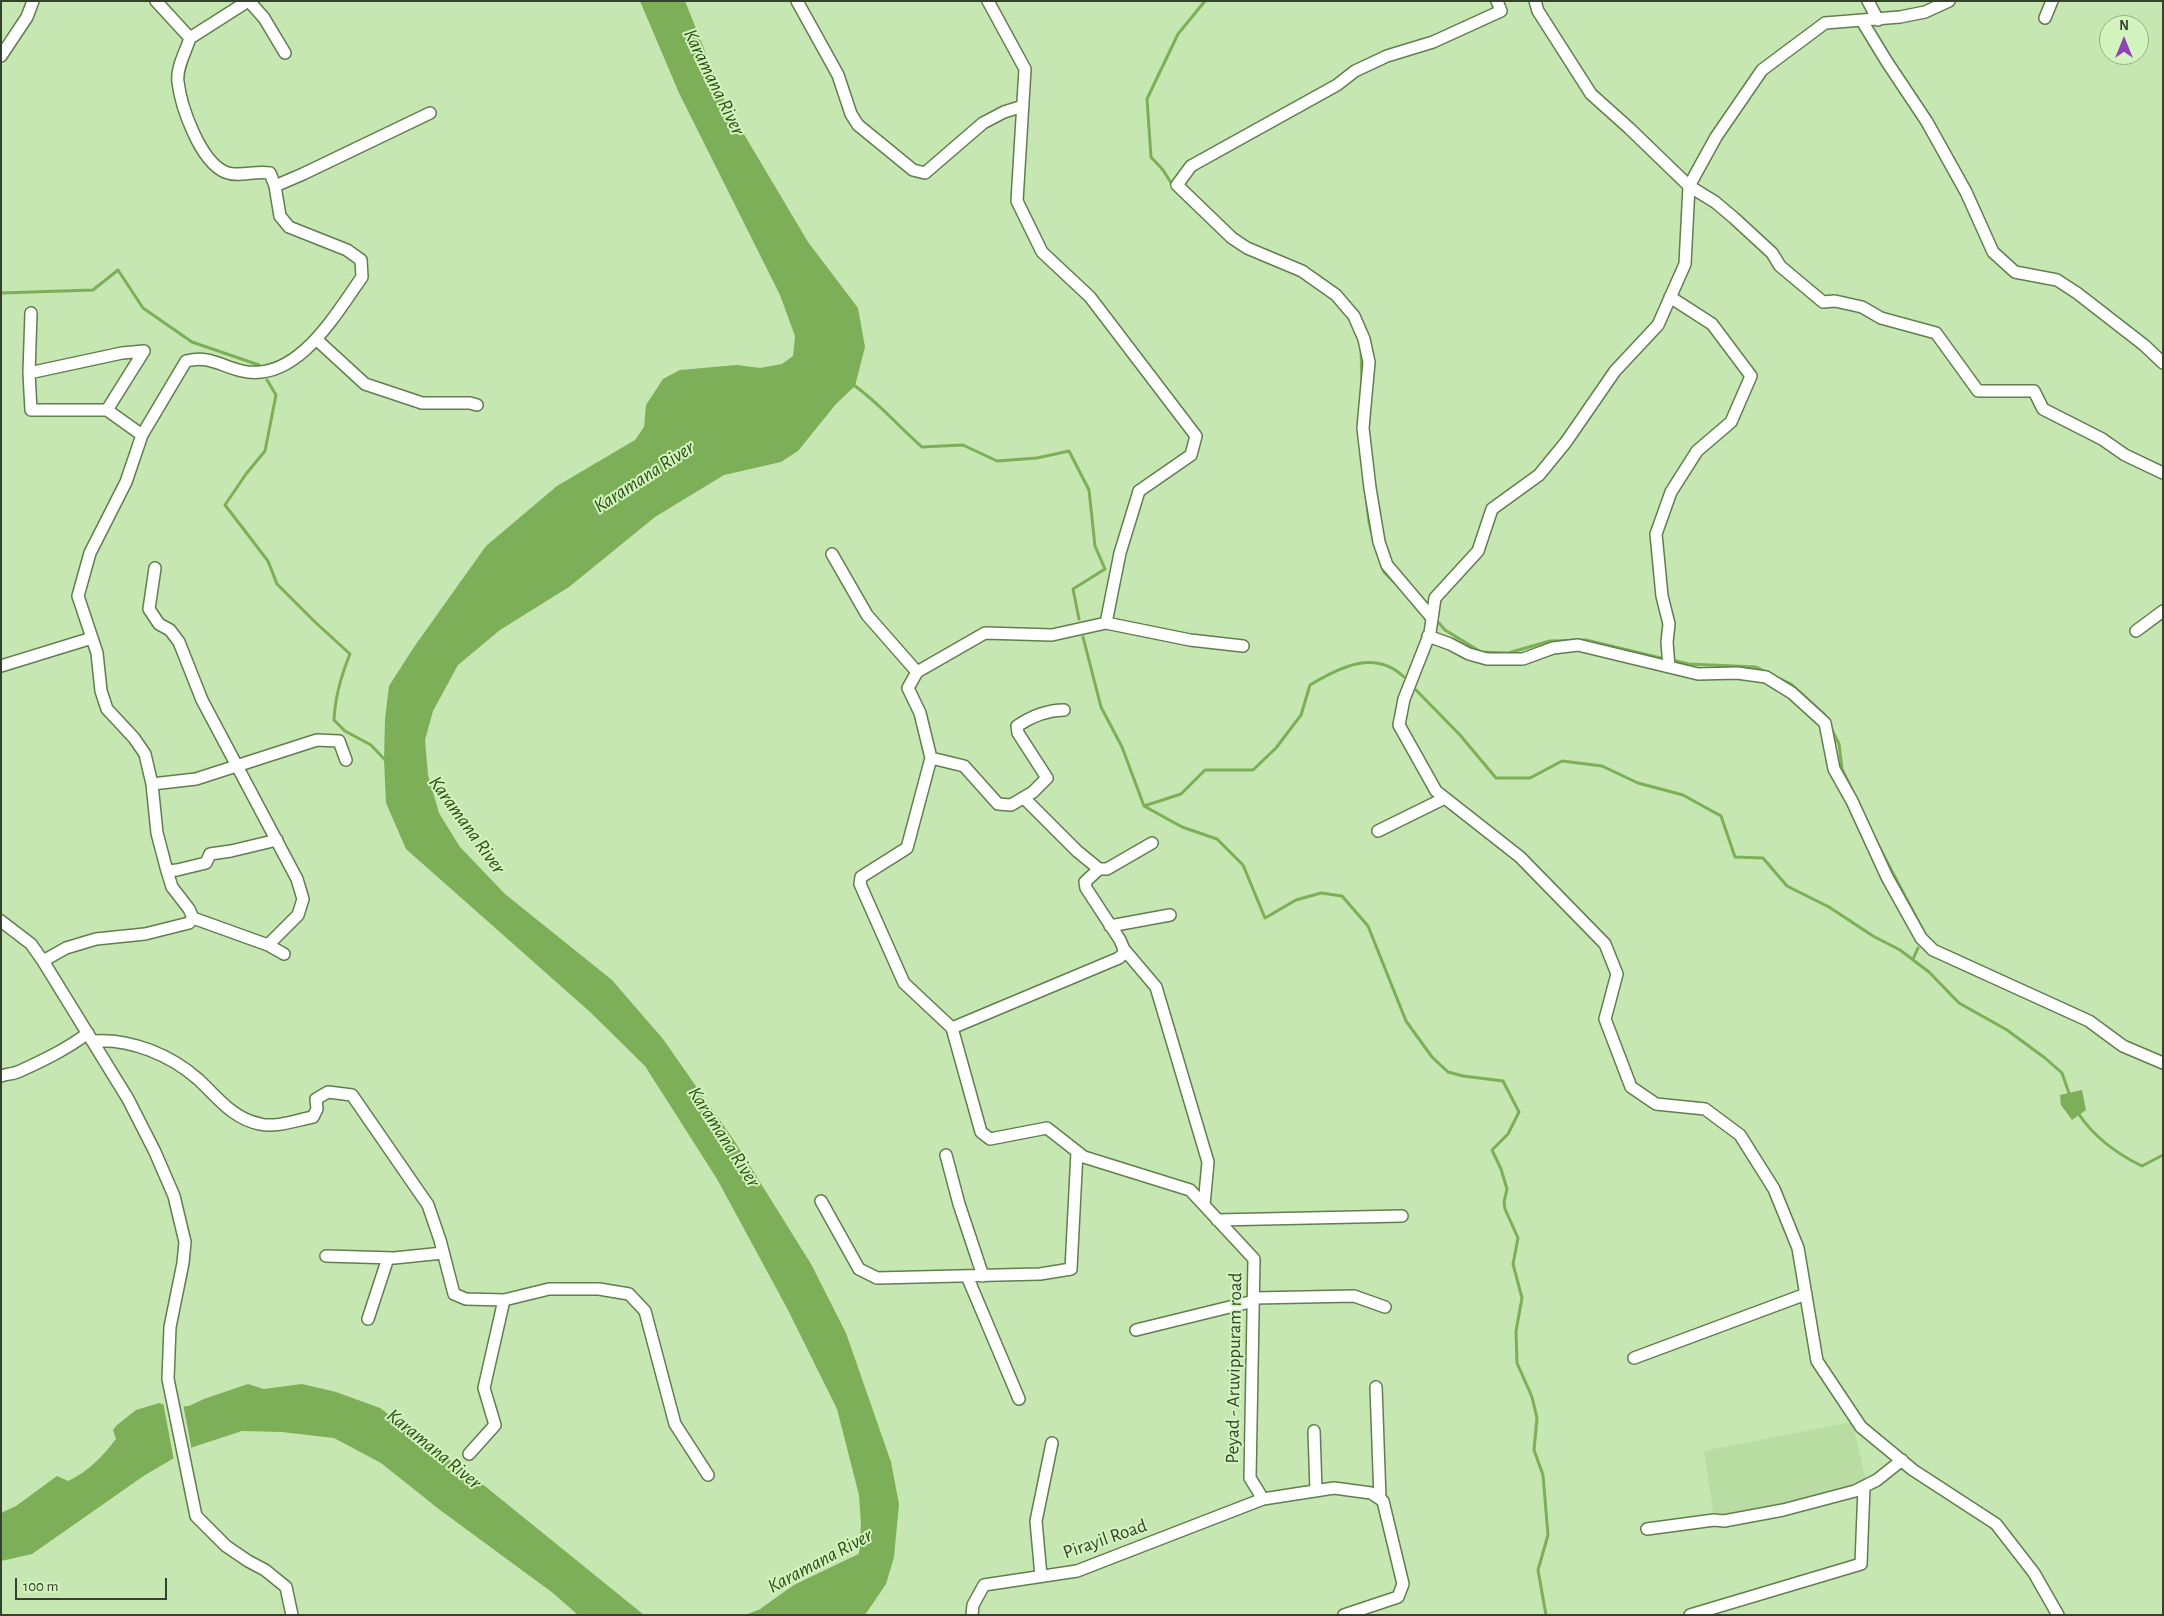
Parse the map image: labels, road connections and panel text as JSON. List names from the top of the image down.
{
  "streets": {
    "street": ["Peyad - Aruvippuram road", "Pirayil Road"]
  },
  "crossings": [
    ["Peyad - Aruvippuram road", "Pirayil Road"]
  ],
  "water": ["Karamana River"],
  "scale_bar": "100 m",
  "north": "top"
}
